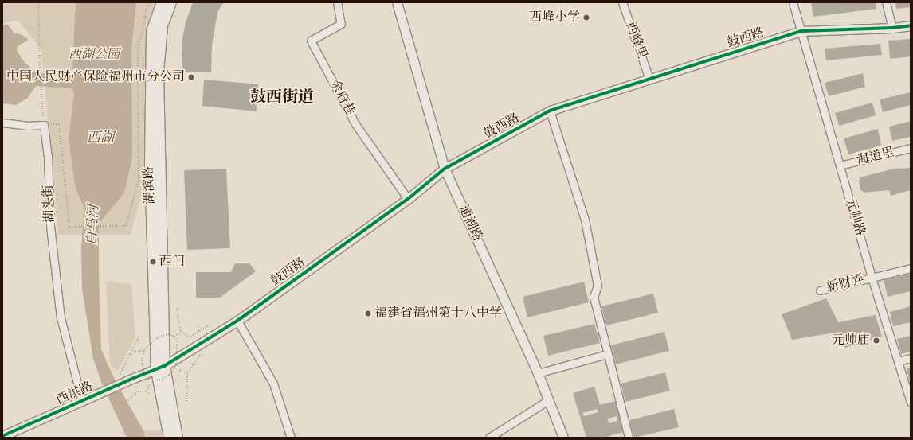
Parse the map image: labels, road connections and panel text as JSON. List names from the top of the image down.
{
  "streets": {
    "main road": ["湖滨路"],
    "street": [
      "鼓西路",
      "西峰里",
      "余府巷",
      "海道里",
      "湖头街",
      "元帅路",
      "通湖路",
      "新财弄",
      "西洪路"
    ]
  },
  "crossings": [
    ["鼓西路", "西峰里"],
    ["鼓西路", "余府巷"],
    ["鼓西路", "湖滨路"],
    ["鼓西路", "元帅路"],
    ["鼓西路", "通湖路"],
    ["鼓西路", "西洪路"],
    ["海道里", "元帅路"],
    ["湖滨路", "西洪路"],
    ["湖头街", "西洪路"],
    ["元帅路", "新财弄"]
  ],
  "districts": ["鼓西街道"],
  "water": ["西湖", "白马河"],
  "parks": ["西湖公园"],
  "places": [
    "西峰小学",
    "中国人民财产保险福州市分公司",
    "西门",
    "福建省福州第十八中学",
    "元帅庙"
  ]
}
